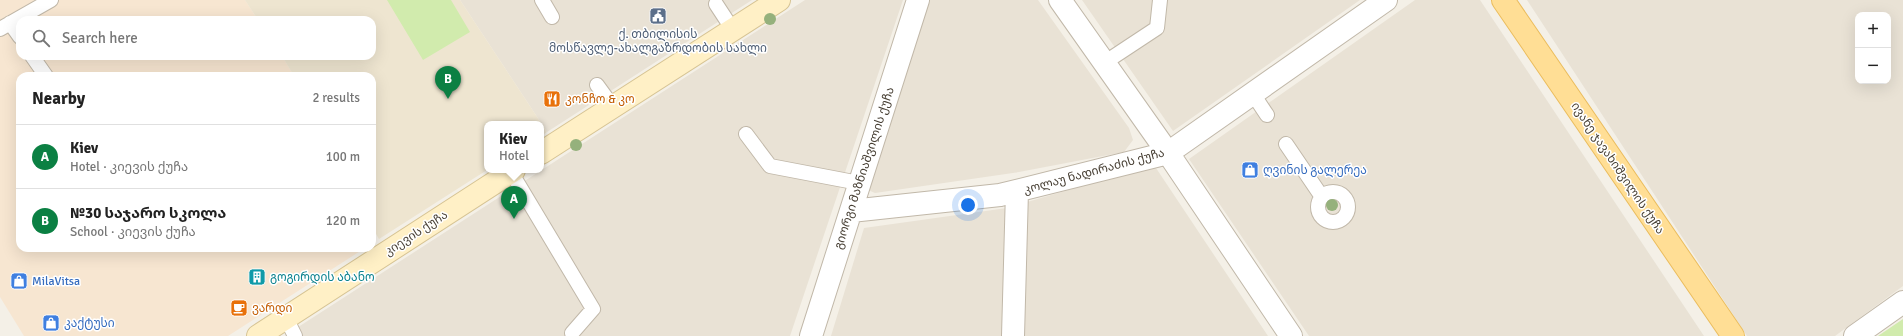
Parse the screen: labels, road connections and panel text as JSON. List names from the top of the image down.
{
  "streets": {
    "main road": ["ივანე ჯავახიშვილის ქუჩა", "კიევის ქუჩა"],
    "street": ["გიორგი მაზნიაშვილის ქუჩა", "კოლაუ ნადირაძის ქუჩა"]
  },
  "crossings": [
    ["გიორგი მაზნიაშვილის ქუჩა", "კოლაუ ნადირაძის ქუჩა"]
  ],
  "places": {
    "public building": ["ქ. თბილისის მოსწავლე-ახალგაზრდობის სახლი"],
    "restaurant": ["კონჩო & კო"],
    "shop": ["ღვინის გალერეა", "MilaVitsa", "კაქტუსი"],
    "building": ["გოგირდის აბანო"],
    "cafe": ["ვარდი"]
  },
  "page": {
    "map_buttons": ["+", "−"],
    "search": "Search here",
    "pins": ["B", "A"],
    "heading": ["Nearby", "2 results"],
    "popup": ["Kiev", "Hotel"],
    "list": [
      {
        "mark": "A",
        "name": "Kiev",
        "note": "Hotel · კიევის ქუჩა",
        "value": "100 m"
      },
      {
        "mark": "B",
        "name": "№30 საჯარო სკოლა",
        "note": "School · კიევის ქუჩა",
        "value": "120 m"
      }
    ]
  }
}
